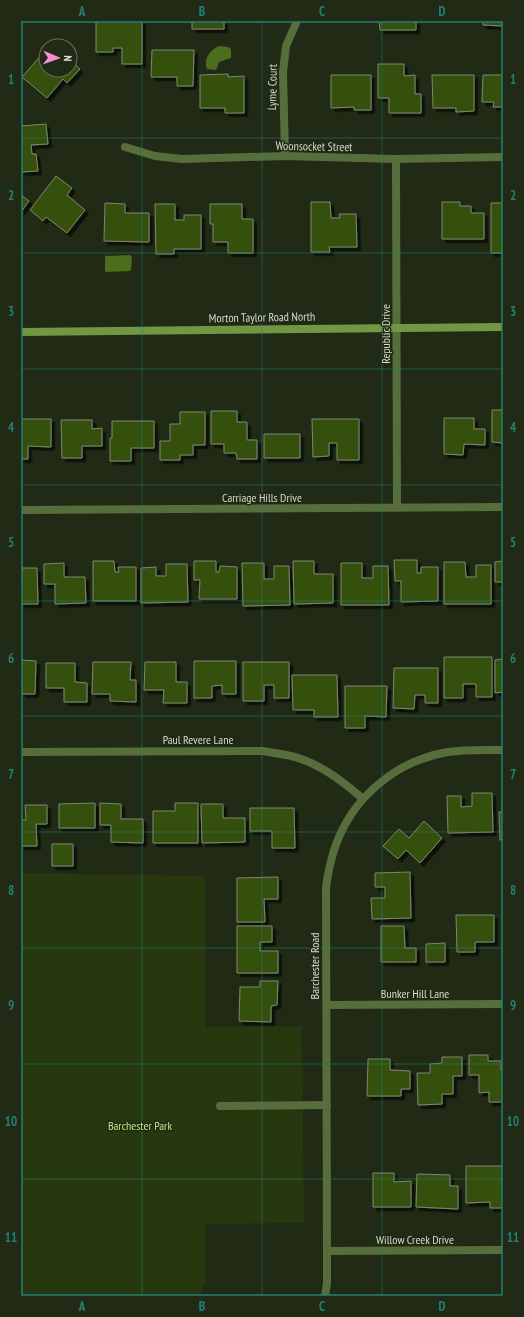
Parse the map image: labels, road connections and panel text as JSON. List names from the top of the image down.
{
  "streets": {
    "street": [
      "Lyme Court",
      "Woonsocket Street",
      "Morton Taylor Road North",
      "Republic Drive",
      "Carriage Hills Drive",
      "Paul Revere Lane",
      "Barchester Road",
      "Bunker Hill Lane",
      "Willow Creek Drive"
    ]
  },
  "crossings": [
    ["Lyme Court", "Woonsocket Street"],
    ["Woonsocket Street", "Republic Drive"],
    ["Morton Taylor Road North", "Republic Drive"],
    ["Republic Drive", "Carriage Hills Drive"],
    ["Paul Revere Lane", "Barchester Road"],
    ["Barchester Road", "Bunker Hill Lane"],
    ["Barchester Road", "Willow Creek Drive"]
  ],
  "parks": ["Barchester Park"],
  "north": "right",
  "grid": {
    "columns": [
      "A",
      "B",
      "C",
      "D"
    ],
    "rows": [
      "1",
      "2",
      "3",
      "4",
      "5",
      "6",
      "7",
      "8",
      "9",
      "10",
      "11"
    ]
  }
}
